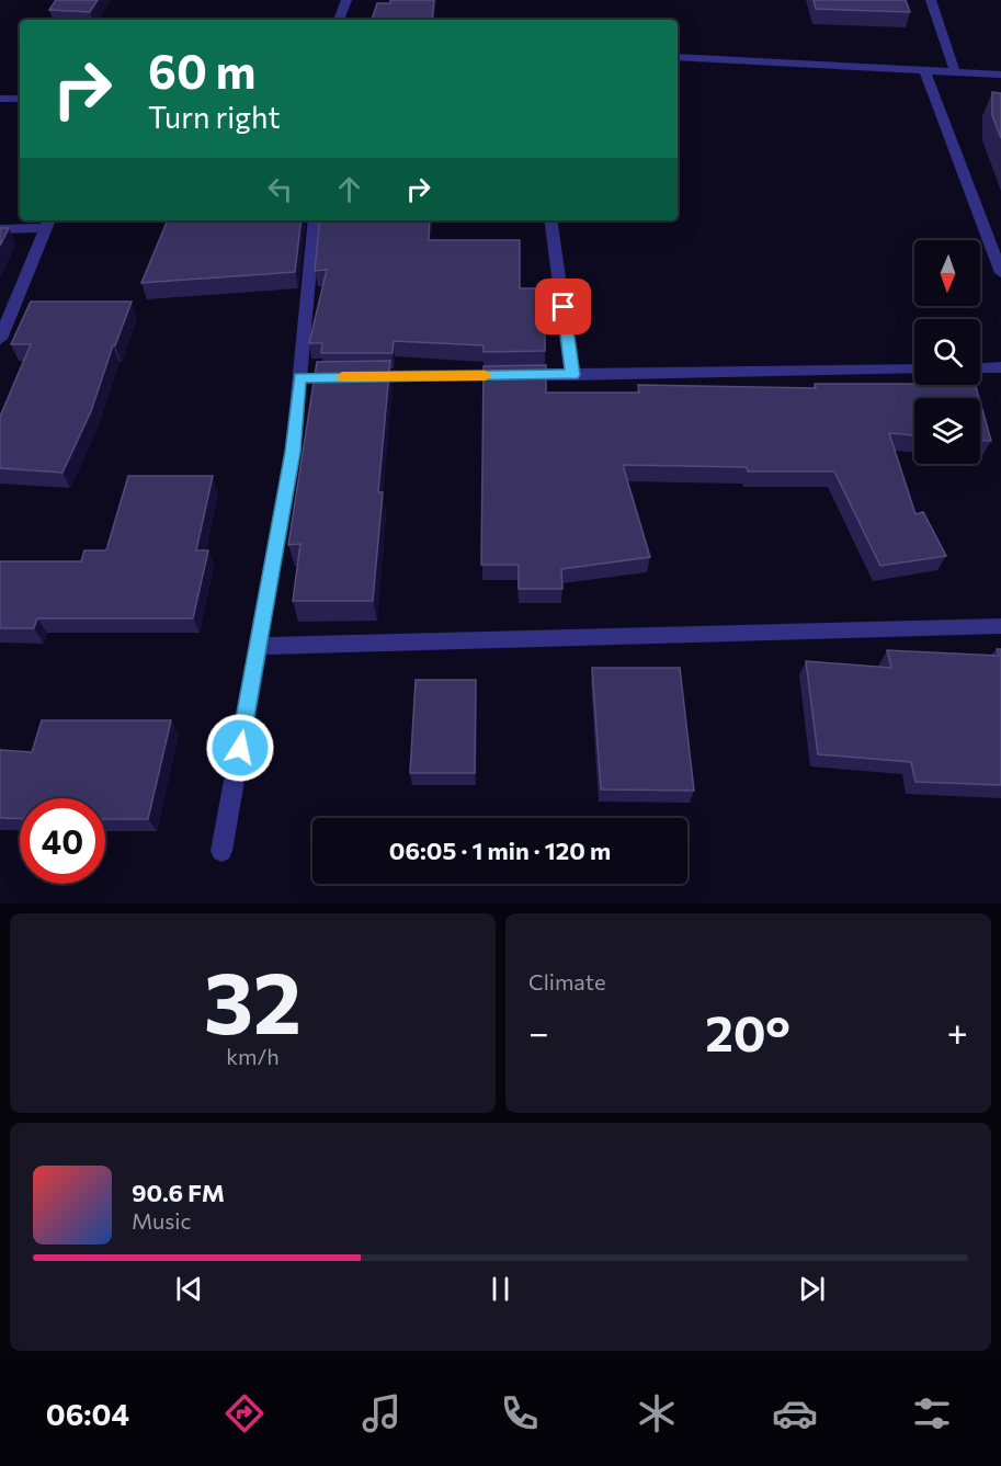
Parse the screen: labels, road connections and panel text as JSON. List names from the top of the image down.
{
  "north": "bottom",
  "page": {
    "turn": ["60 m", "Turn right"],
    "limit": "40",
    "trip": "06:05 · 1 min · 120 m",
    "tile": [
      ["32", "km/h"],
      "Climate"
    ],
    "heat": ["−", "20°", "+"],
    "song": ["90.6 FM", "Music"],
    "tabs": "06:04"
  }
}
